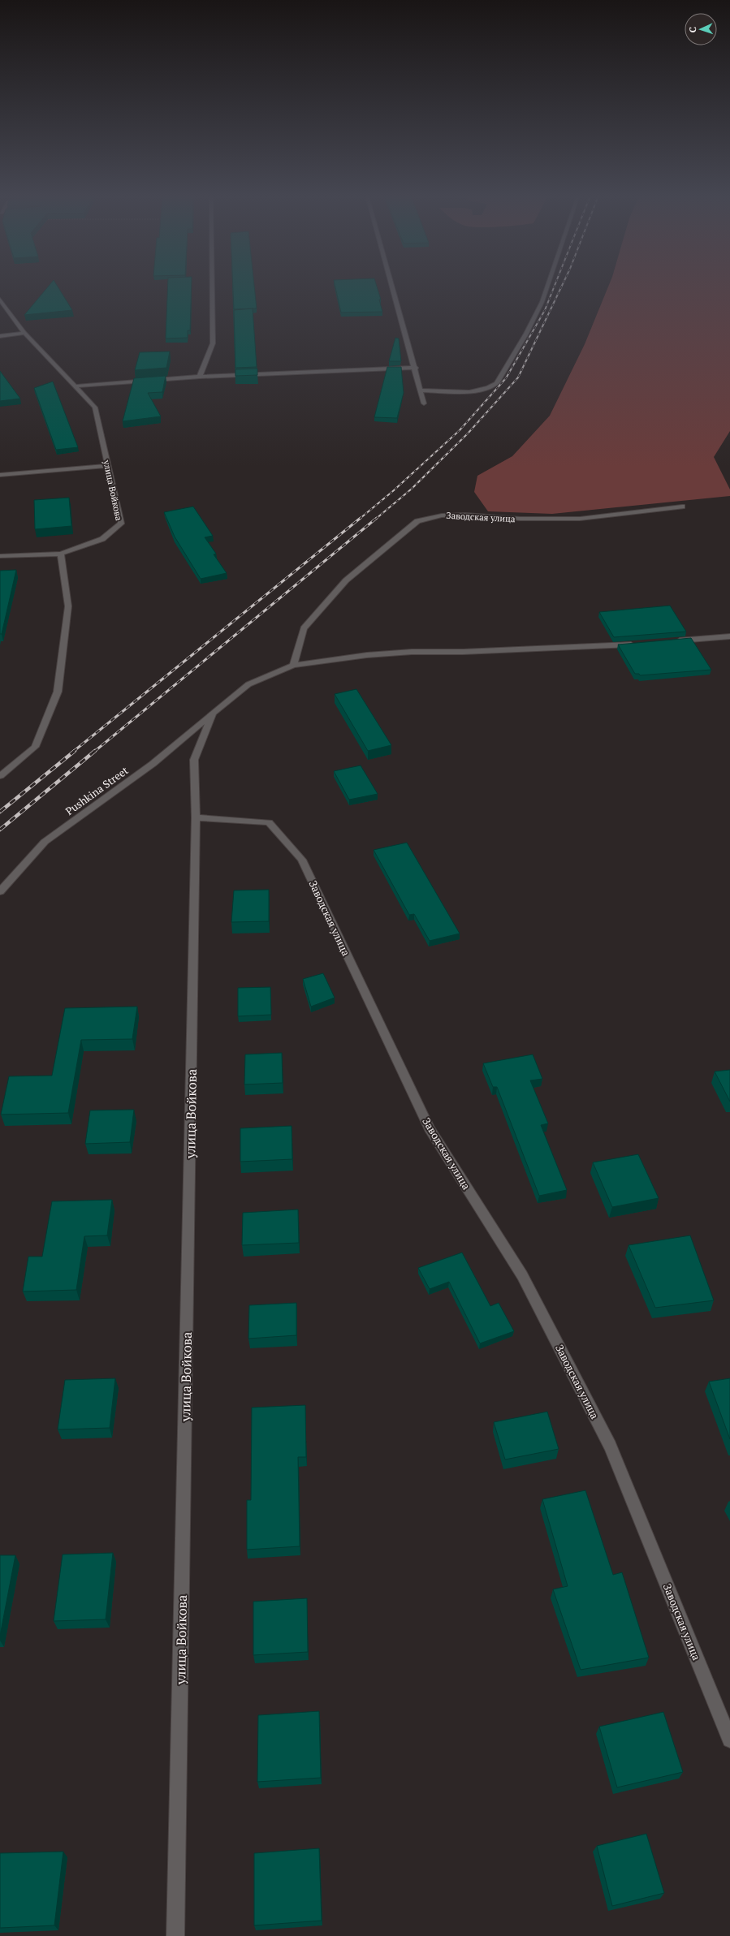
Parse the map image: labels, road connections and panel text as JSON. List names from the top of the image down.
{
  "streets": {
    "street": ["улица Войкова", "Заводская улица", "Pushkina Street"]
  },
  "crossings": [
    ["улица Войкова", "Заводская улица"]
  ],
  "north": "left"
}
